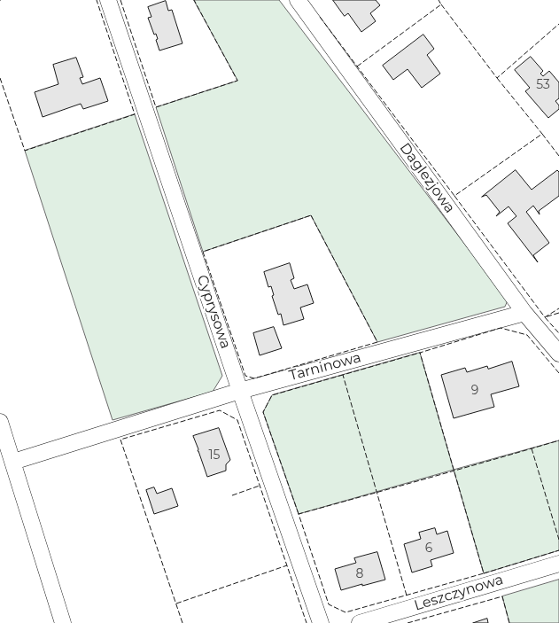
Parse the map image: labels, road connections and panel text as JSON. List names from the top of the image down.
{
  "streets": {
    "street": [
      "Daglezjowa",
      "Cyprysowa",
      "Tarninowa",
      "Leszczynowa"
    ]
  },
  "crossings": [
    ["Daglezjowa", "Tarninowa"],
    ["Cyprysowa", "Tarninowa"]
  ],
  "house_numbers": [
    "53",
    "9",
    "15",
    "6",
    "8"
  ]
}
